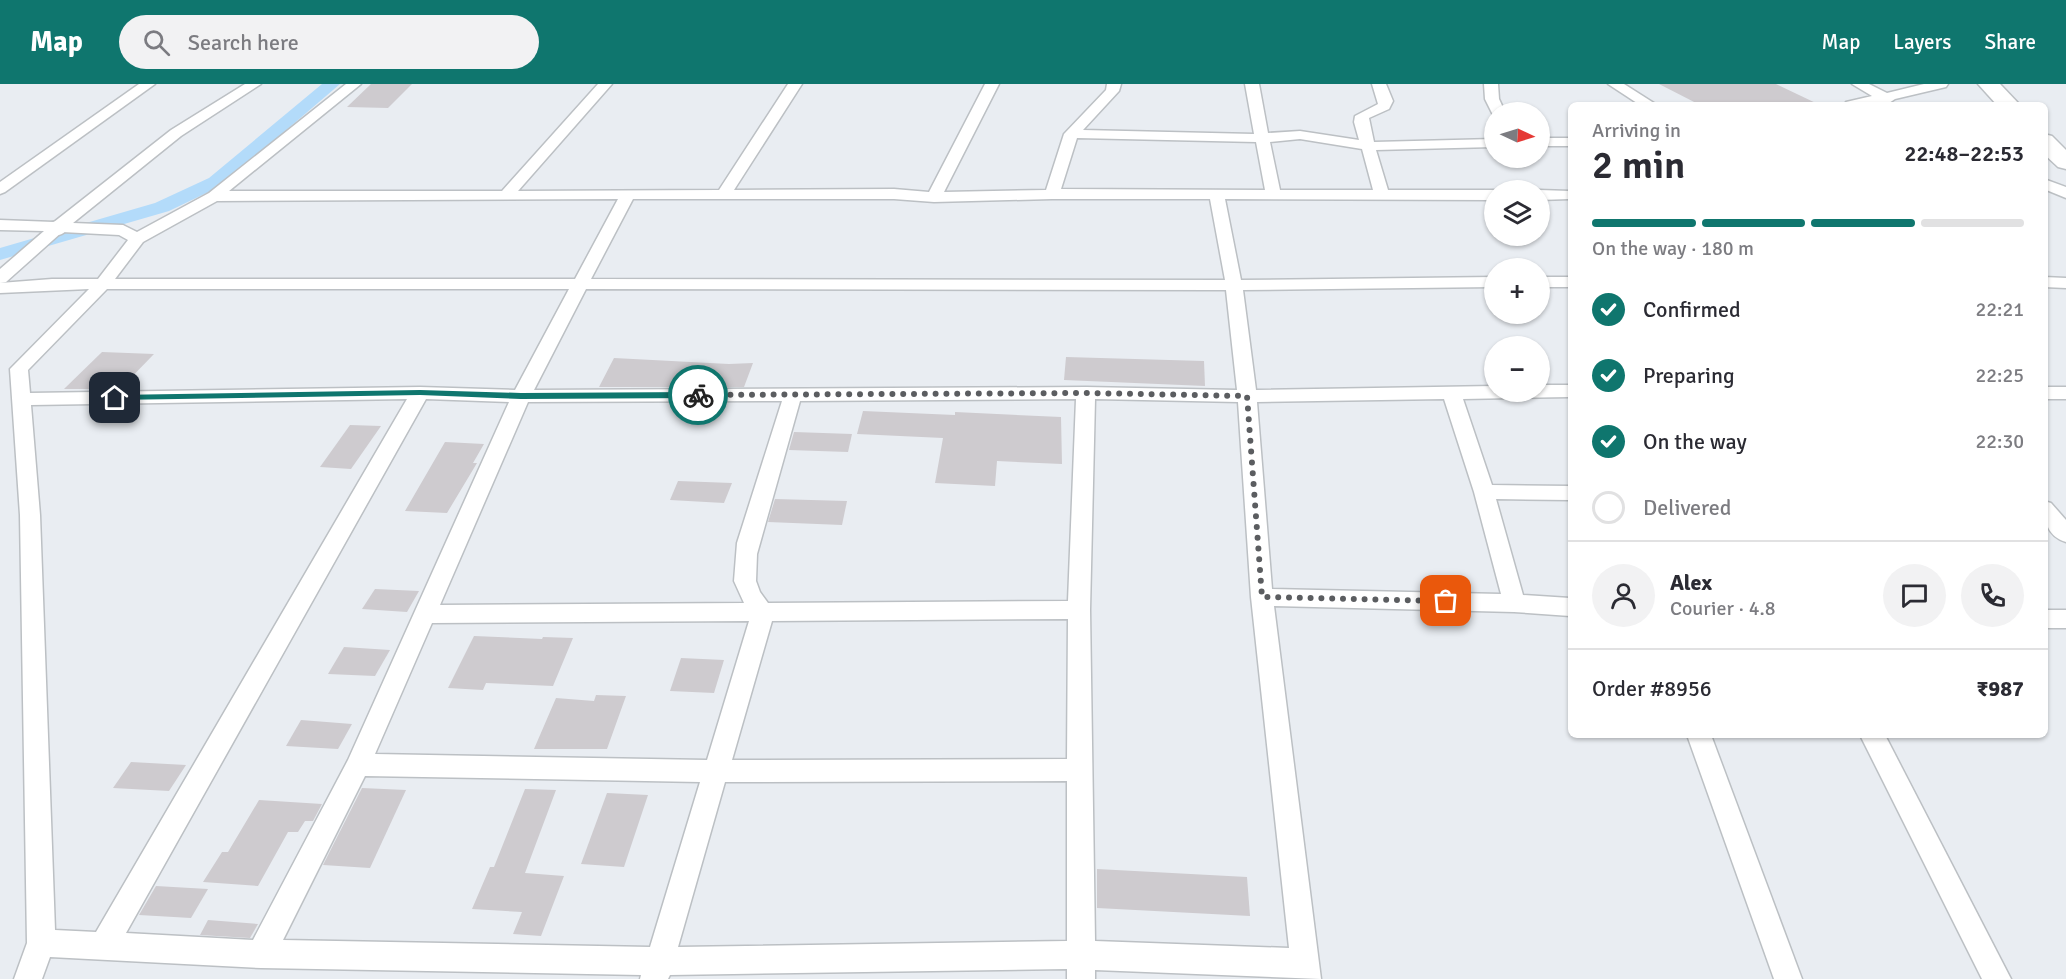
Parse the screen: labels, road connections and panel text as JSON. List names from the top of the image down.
{
  "north": "right",
  "page": {
    "header": "Map",
    "search": "Search here",
    "nav": ["Map", "Layers", "Share"],
    "map_buttons": ["+", "−"],
    "heading": ["2 min", "Arriving in", "22:48–22:53"],
    "panel": [
      "Alex",
      "Courier · 4.8",
      "Order #8956",
      "₹987"
    ],
    "bar": "On the way · 180 m",
    "list": [
      ["Confirmed", "22:21"],
      ["Preparing", "22:25"],
      ["On the way", "22:30"],
      "Delivered"
    ]
  }
}
